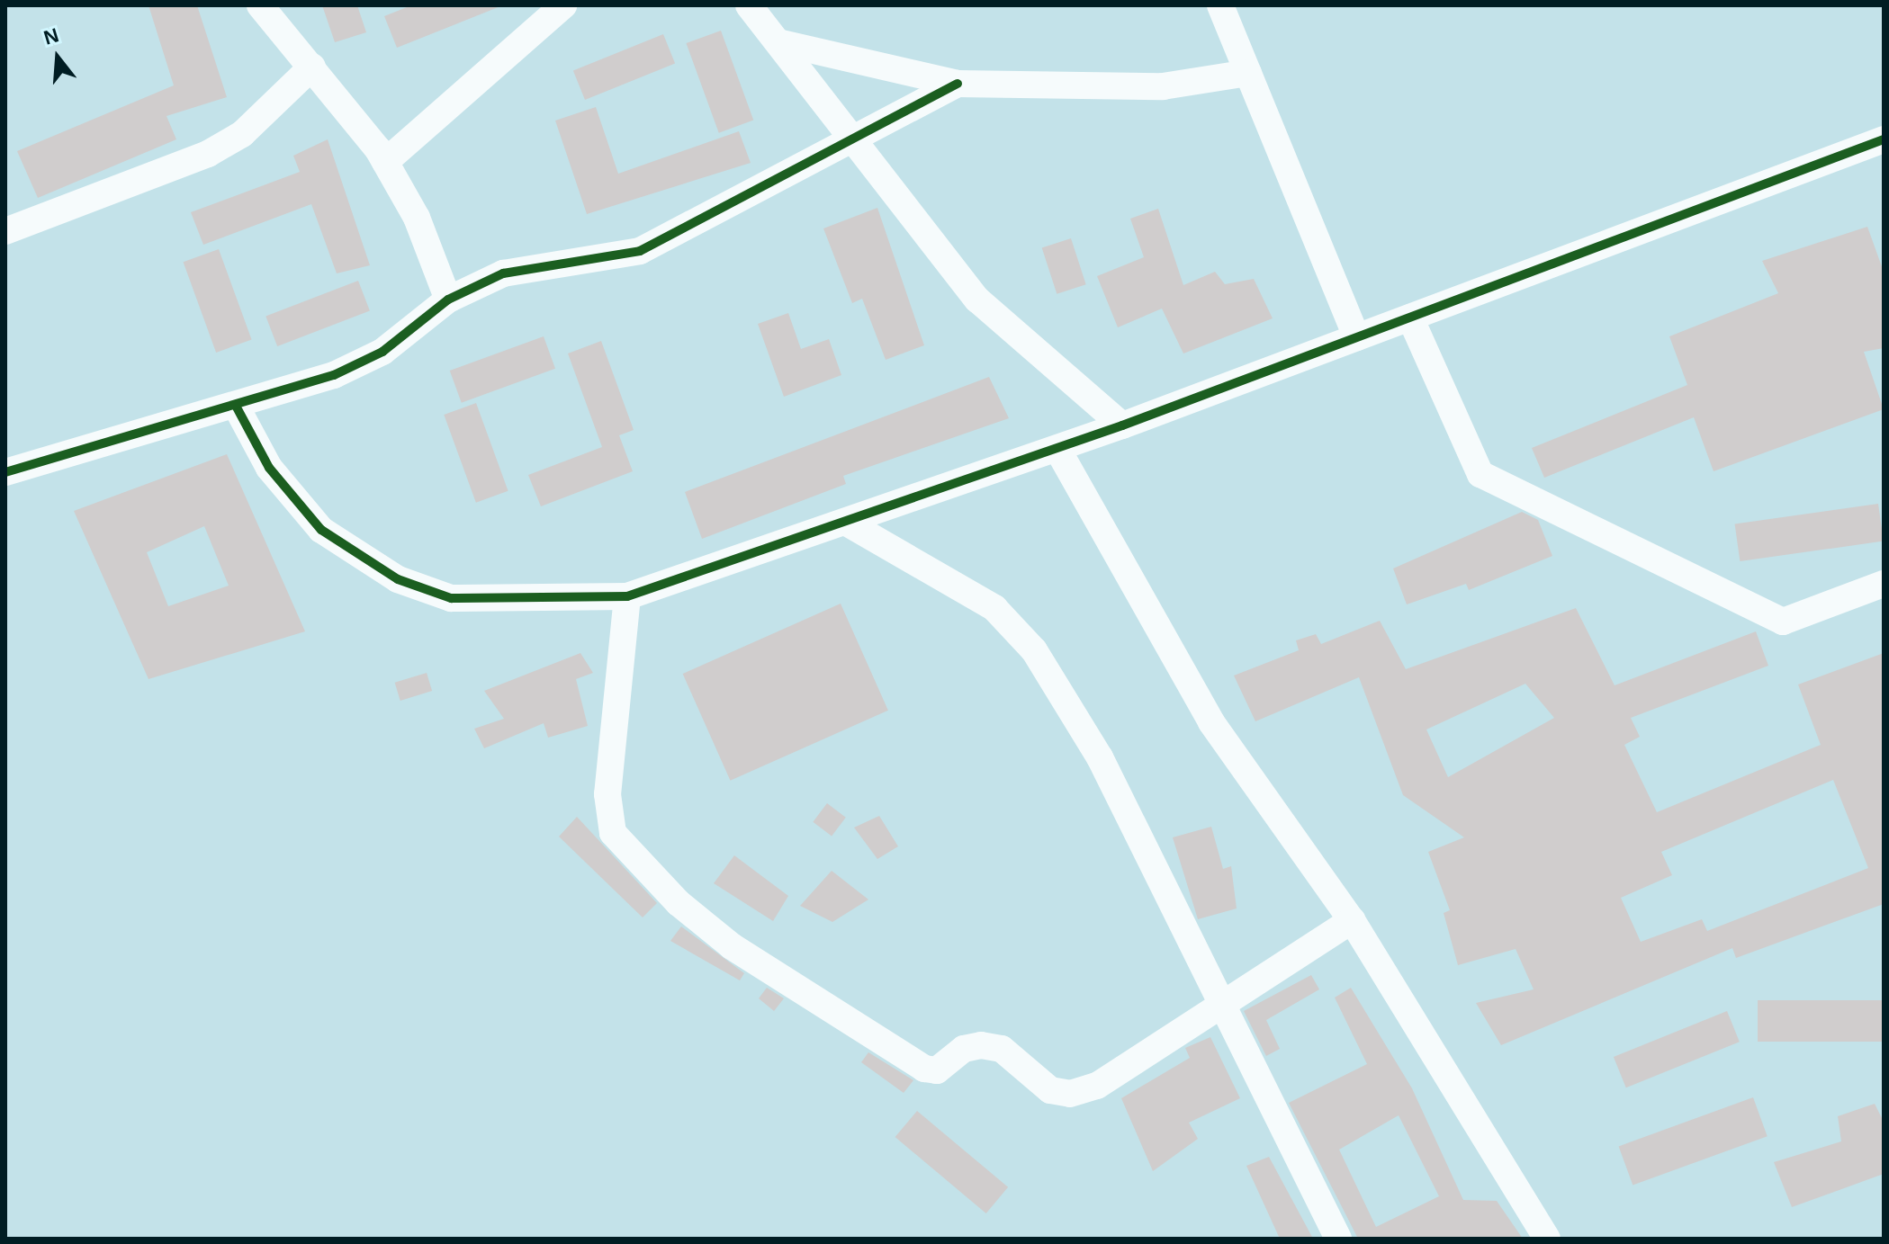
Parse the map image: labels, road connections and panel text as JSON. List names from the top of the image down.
{
  "north": "top"
}
